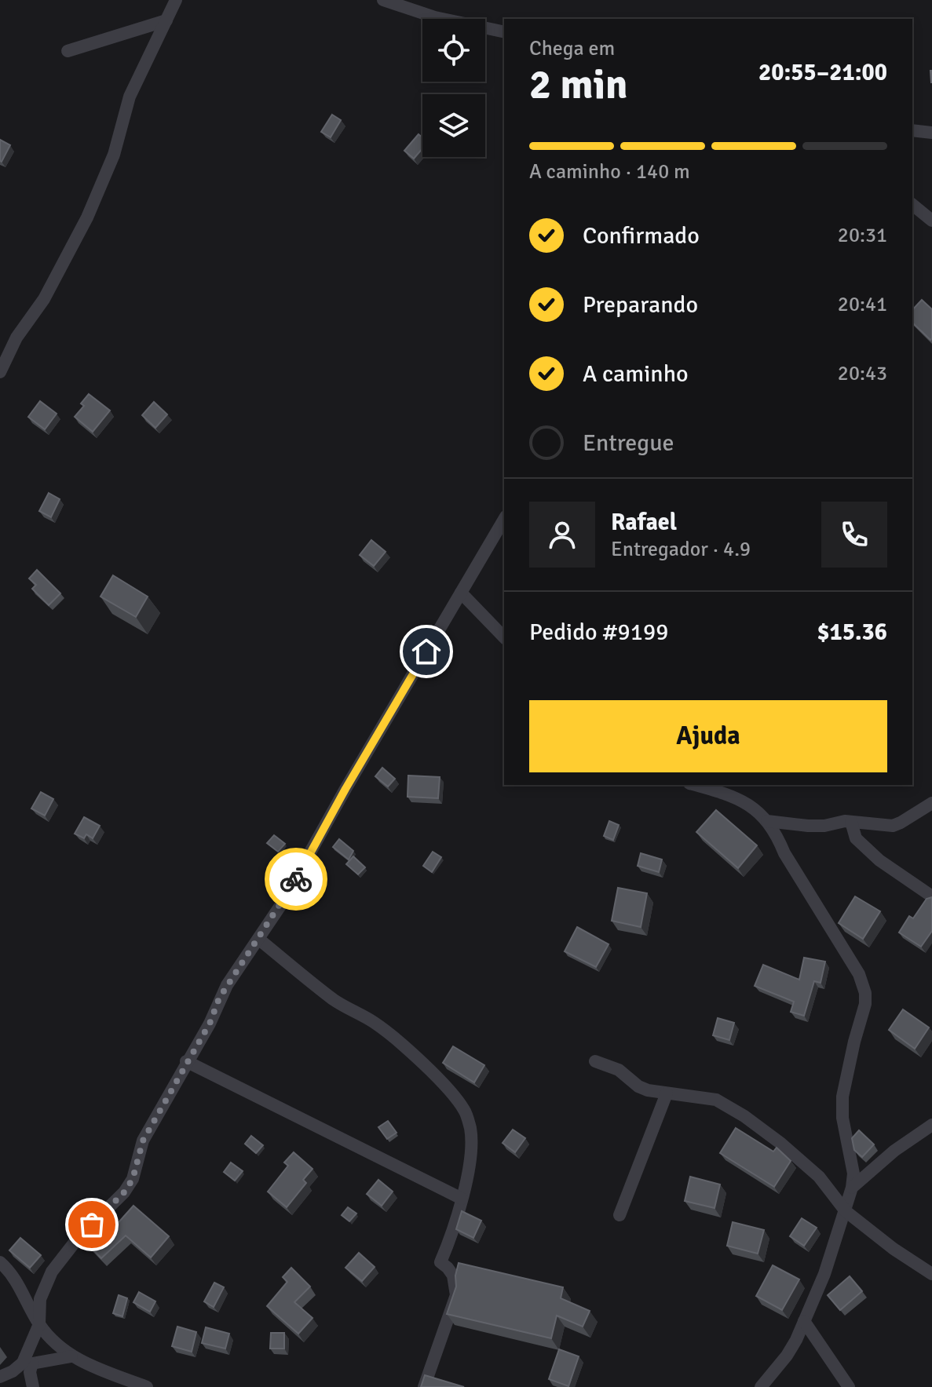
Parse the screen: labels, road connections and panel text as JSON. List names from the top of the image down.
{
  "page": {
    "heading": ["2 min", "Chega em", "20:55–21:00"],
    "panel": [
      "Rafael",
      "Entregador · 4.9",
      "Pedido #9199",
      "$15.36"
    ],
    "bar": "A caminho · 140 m",
    "list": [
      ["Confirmado", "20:31"],
      ["Preparando", "20:41"],
      ["A caminho", "20:43"],
      "Entregue"
    ],
    "buttons": "Ajuda"
  }
}
